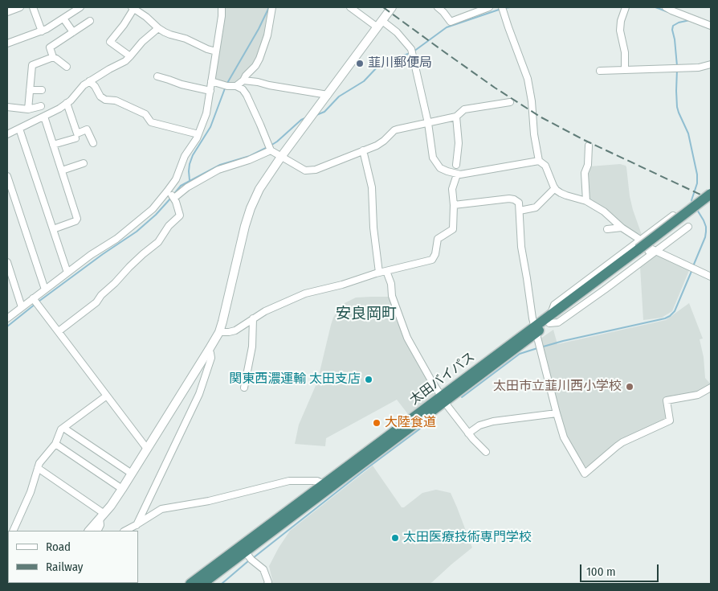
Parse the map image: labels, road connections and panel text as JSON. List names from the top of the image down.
{
  "streets": {
    "highway": ["太田バイパス"]
  },
  "districts": ["安良岡町"],
  "places": [
    "韮川郵便局",
    "関東西濃運輸 太田支店",
    "太田市立韮川西小学校",
    "大陸食道",
    "太田医療技術専門学校"
  ],
  "legend": ["Road", "Railway"],
  "scale_bar": "100 m"
}
